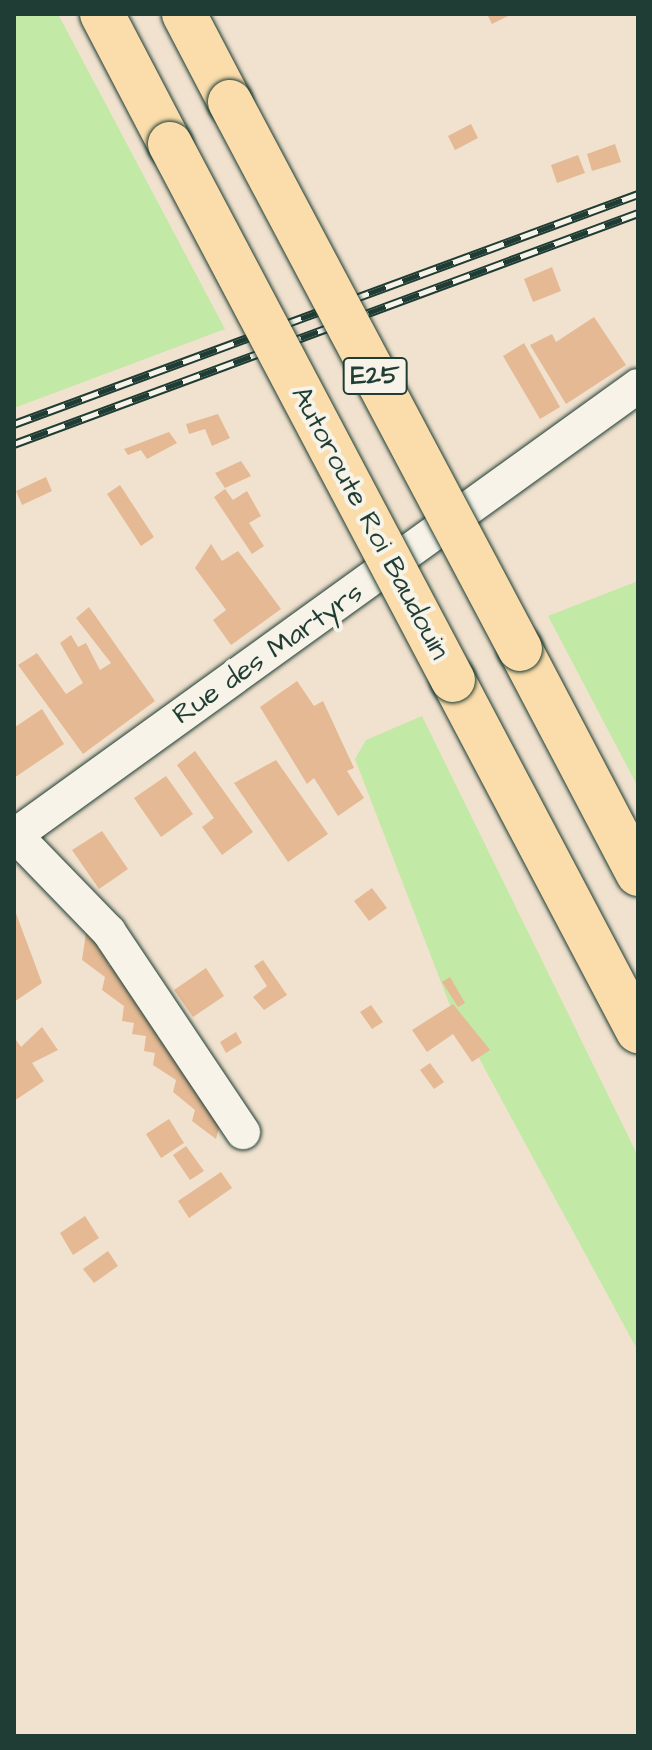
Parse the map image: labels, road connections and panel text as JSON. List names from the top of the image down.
{
  "streets": {
    "highway": ["E25", "Autoroute Roi Baudouin"],
    "street": ["Rue des Martyrs"]
  }
}
